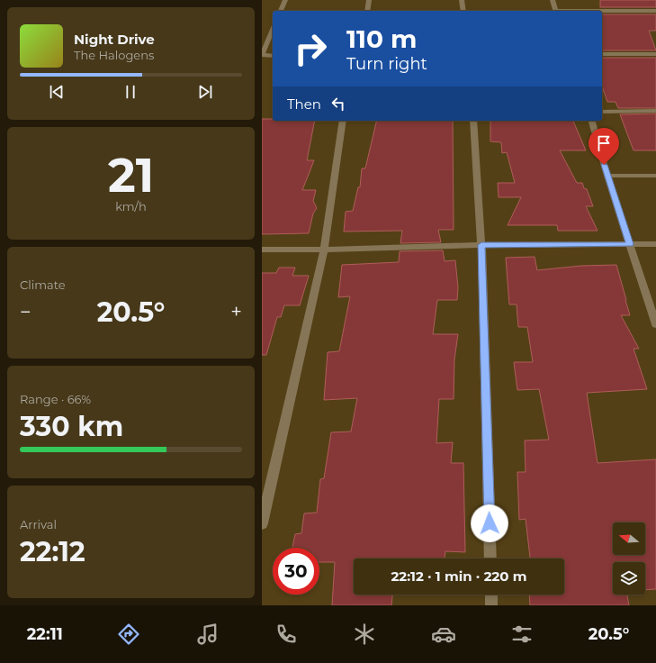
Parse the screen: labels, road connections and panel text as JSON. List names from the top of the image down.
{
  "north": "left",
  "page": {
    "turn": ["110 m", "Turn right"],
    "song": ["Night Drive", "The Halogens"],
    "then": "Then",
    "tile": [
      ["21", "km/h"],
      "Climate",
      ["Range · 66%", "330 km"],
      ["Arrival", "22:12"]
    ],
    "heat": ["−", "20.5°", "+"],
    "limit": "30",
    "trip": "22:12 · 1 min · 220 m",
    "tabs": ["22:11", "20.5°"]
  }
}
